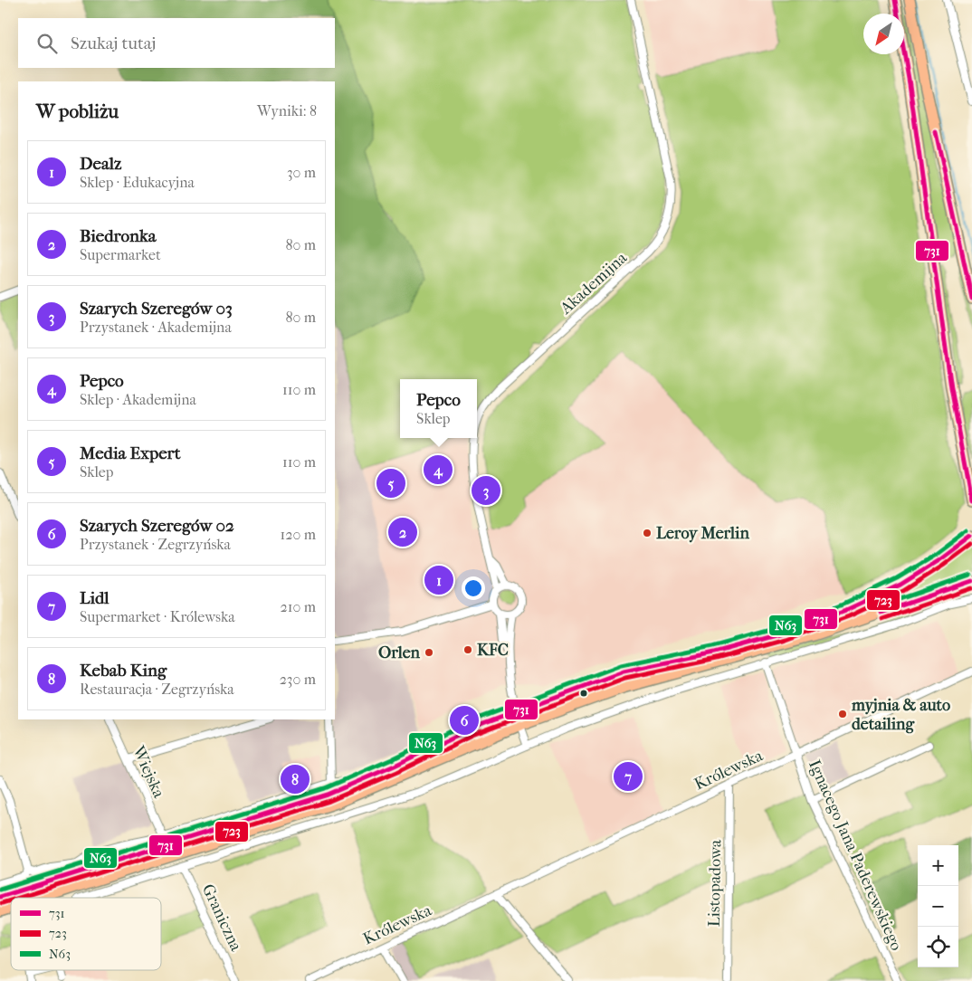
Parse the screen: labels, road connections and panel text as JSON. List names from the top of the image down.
{
  "streets": {
    "street": [
      "Akademijna",
      "Królewska",
      "Wiejska",
      "Ignacego Jana Paderewskiego",
      "Listopadowa",
      "Graniczna"
    ]
  },
  "crossings": [
    ["Królewska", "Ignacego Jana Paderewskiego"],
    ["Królewska", "Listopadowa"]
  ],
  "places": [
    "Leroy Merlin",
    "KFC",
    "Orlen",
    "myjnia & auto detailing"
  ],
  "lines": ["transit line 731", "transit line N63", "transit line 723"],
  "legend": ["731", "723", "N63"],
  "north": "bottom left",
  "page": {
    "search": "Szukaj tutaj",
    "heading": ["W pobliżu", "Wyniki: 8"],
    "list": [
      {
        "mark": "1",
        "name": "Dealz",
        "note": "Sklep · Edukacyjna",
        "value": "30 m"
      },
      {
        "mark": "2",
        "name": "Biedronka",
        "note": "Supermarket",
        "value": "80 m"
      },
      {
        "mark": "3",
        "name": "Szarych Szeregów 03",
        "note": "Przystanek · Akademijna",
        "value": "80 m"
      },
      {
        "mark": "4",
        "name": "Pepco",
        "note": "Sklep · Akademijna",
        "value": "110 m"
      },
      {
        "mark": "5",
        "name": "Media Expert",
        "note": "Sklep",
        "value": "110 m"
      },
      {
        "mark": "6",
        "name": "Szarych Szeregów 02",
        "note": "Przystanek · Zegrzyńska",
        "value": "120 m"
      },
      {
        "mark": "7",
        "name": "Lidl",
        "note": "Supermarket · Królewska",
        "value": "210 m"
      },
      {
        "mark": "8",
        "name": "Kebab King",
        "note": "Restauracja · Zegrzyńska",
        "value": "230 m"
      }
    ],
    "popup": ["Pepco", "Sklep"],
    "pins": [
      "4",
      "5",
      "3",
      "2",
      "1",
      "6",
      "7",
      "8"
    ],
    "map_buttons": ["+", "−"]
  }
}
